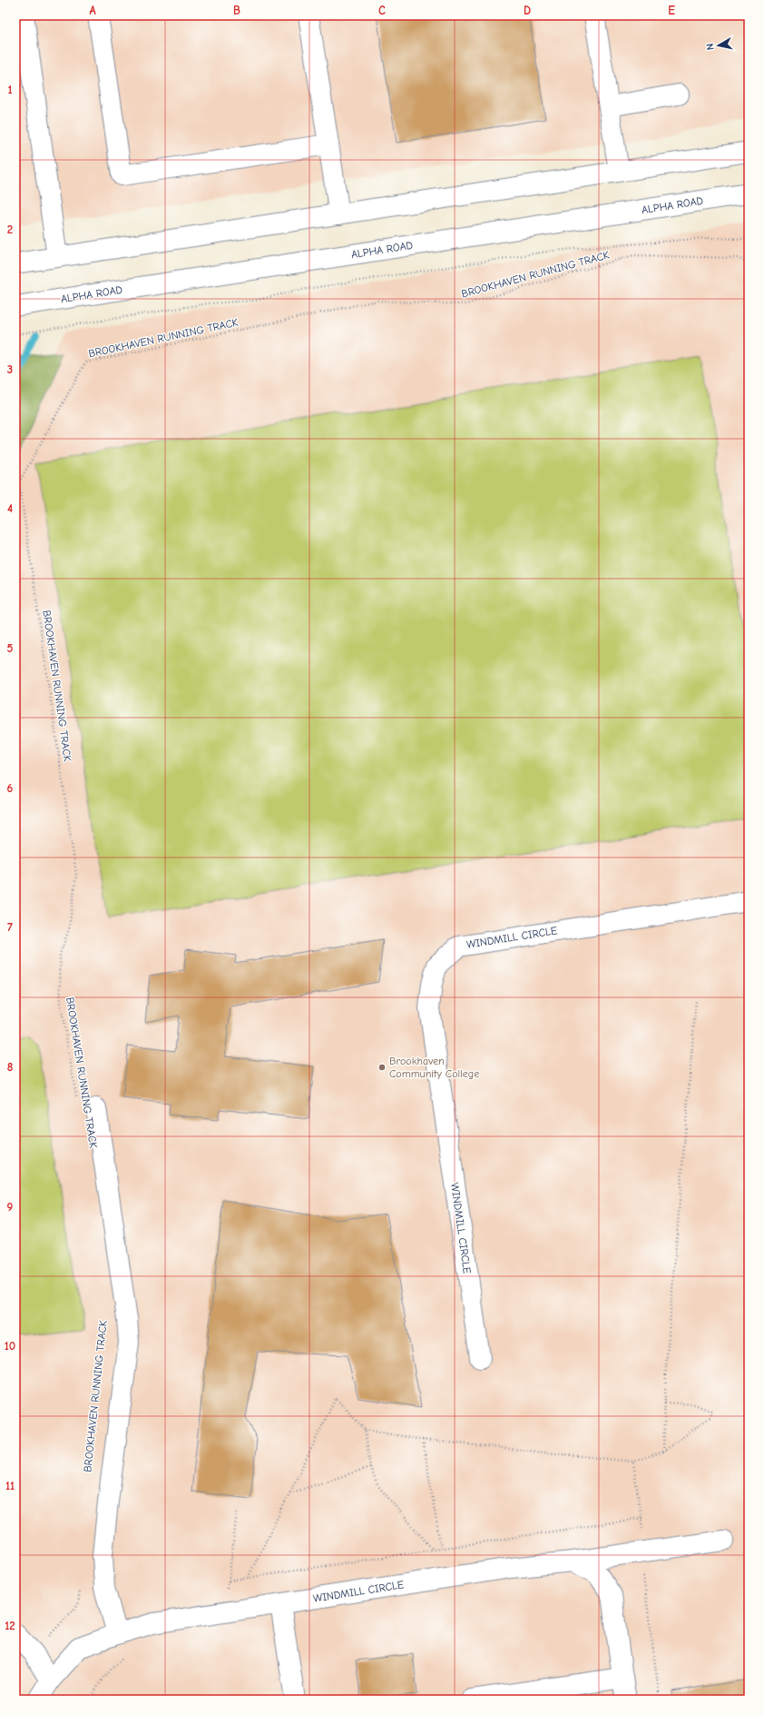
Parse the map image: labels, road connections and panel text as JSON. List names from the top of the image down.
{
  "streets": {
    "street": ["ALPHA ROAD", "WINDMILL CIRCLE"],
    "path": ["BROOKHAVEN RUNNING TRACK"]
  },
  "places": ["Brookhaven Community College"],
  "north": "left",
  "grid": {
    "columns": [
      "A",
      "B",
      "C",
      "D",
      "E"
    ],
    "rows": [
      "1",
      "2",
      "3",
      "4",
      "5",
      "6",
      "7",
      "8",
      "9",
      "10",
      "11",
      "12"
    ]
  }
}
